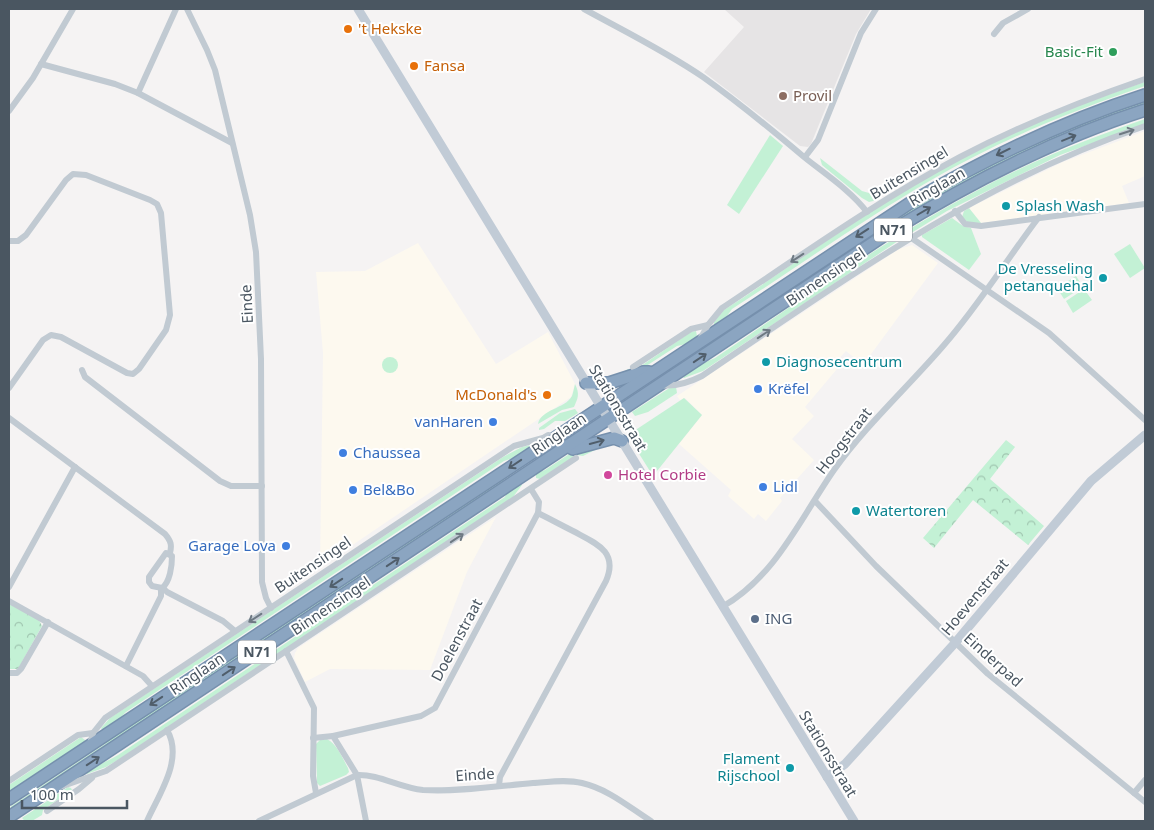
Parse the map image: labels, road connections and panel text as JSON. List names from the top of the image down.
{
  "streets": {
    "highway": ["Ringlaan", "N71"],
    "main road": ["Stationsstraat", "Hoevenstraat"],
    "street": [
      "Buitensingel",
      "Binnensingel",
      "Einde",
      "Hoogstraat",
      "Doelenstraat",
      "Einderpad"
    ]
  },
  "crossings": [
    ["Buitensingel", "Ringlaan"],
    ["Buitensingel", "Einde"],
    ["Ringlaan", "Binnensingel"],
    ["Ringlaan", "Stationsstraat"],
    ["Stationsstraat", "Hoogstraat"],
    ["Stationsstraat", "Hoevenstraat"],
    ["Hoogstraat", "Einderpad"],
    ["Hoevenstraat", "Einderpad"]
  ],
  "one_way": ["Binnensingel"],
  "places": [
    "'t Hekske",
    "Basic-Fit",
    "Fansa",
    "Provil",
    "Splash Wash",
    "De Vresseling petanquehal",
    "Diagnosecentrum",
    "Krëfel",
    "McDonald's",
    "vanHaren",
    "Chaussea",
    "Hotel Corbie",
    "Lidl",
    "Bel&Bo",
    "Watertoren",
    "Garage Lova",
    "ING",
    "Flament Rijschool"
  ],
  "scale_bar": "100 m"
}
